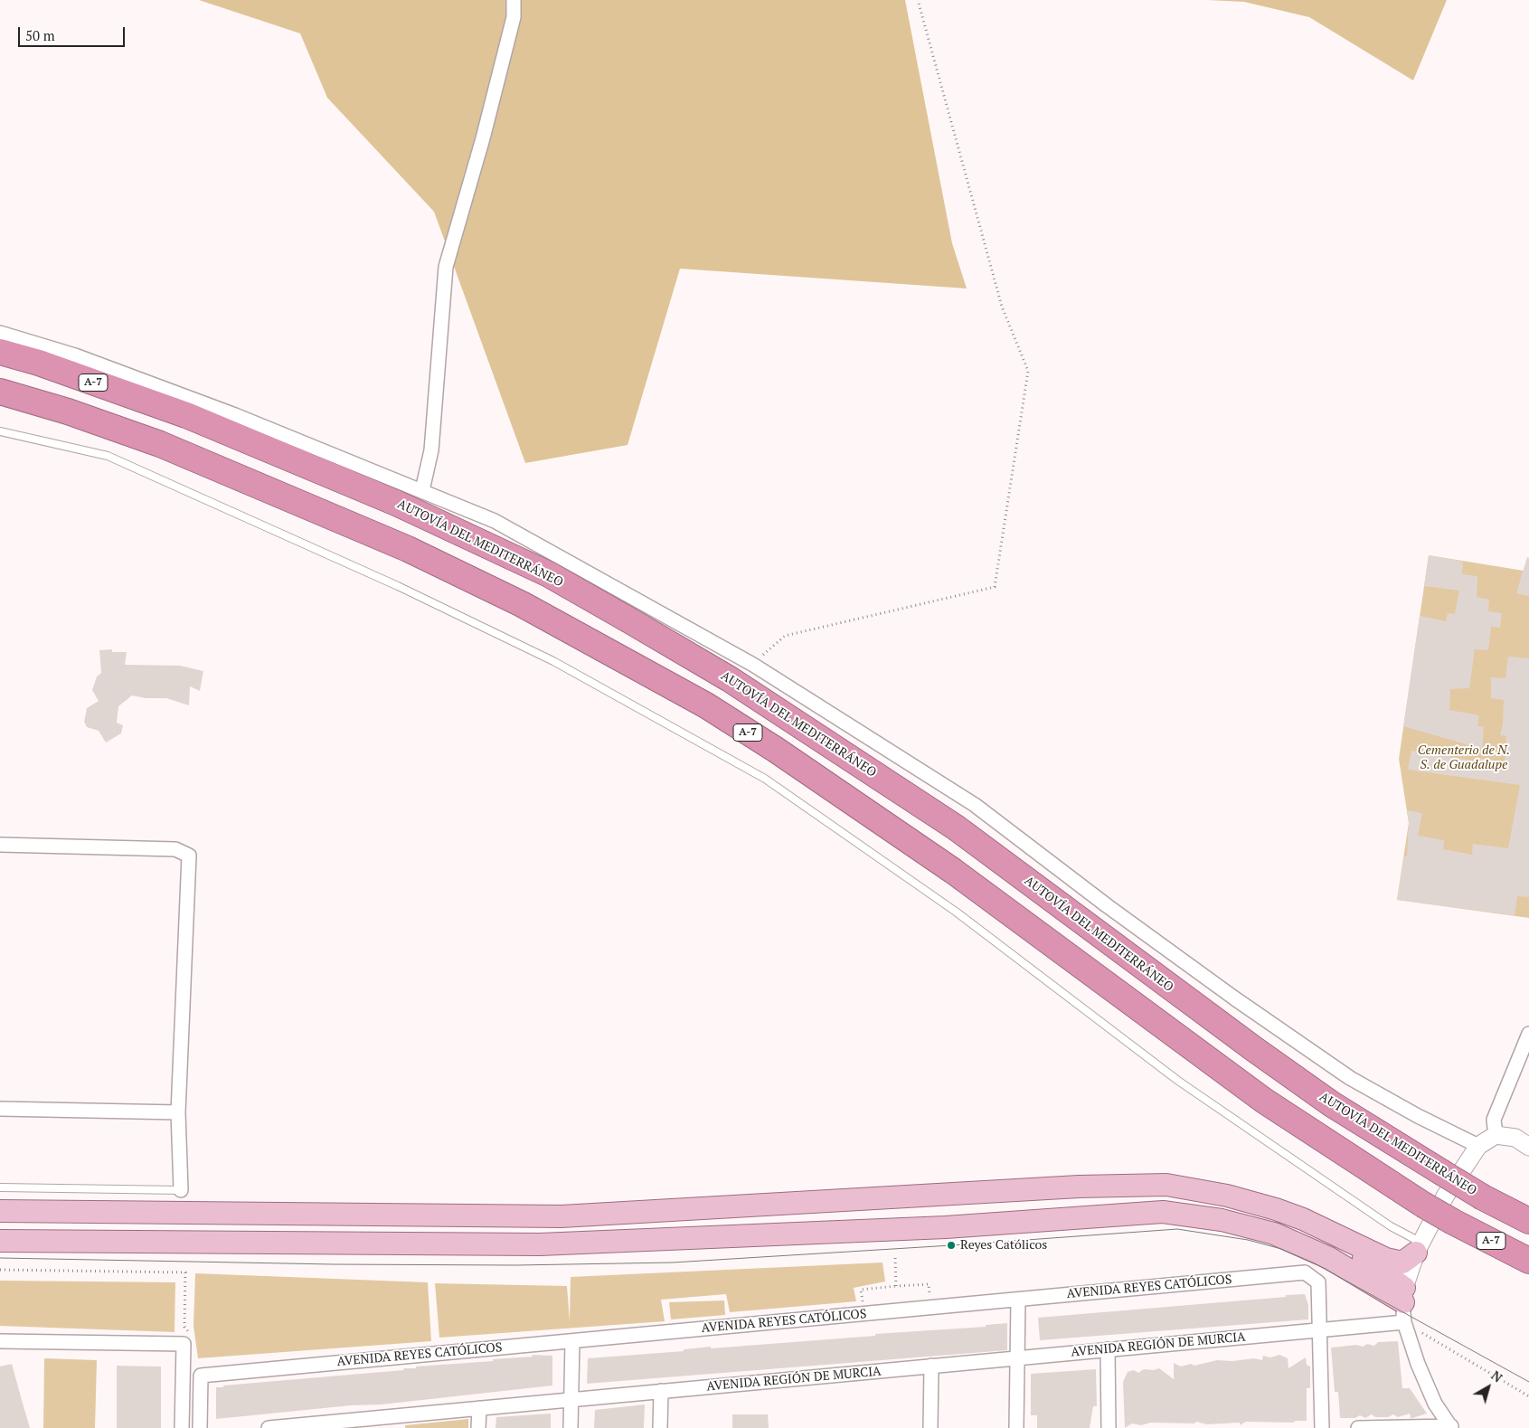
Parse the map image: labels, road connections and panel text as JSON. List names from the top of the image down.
{
  "streets": {
    "highway": ["A-7", "AUTOVÍA DEL MEDITERRÁNEO"],
    "street": ["AVENIDA REYES CATÓLICOS", "AVENIDA REGIÓN DE MURCIA"]
  },
  "crossings": [
    ["AVENIDA REYES CATÓLICOS", "AVENIDA REGIÓN DE MURCIA"]
  ],
  "parks": ["Cementerio de N. S. de Guadalupe"],
  "places": ["Reyes Católicos"],
  "scale_bar": "50 m",
  "north": "top right"
}
